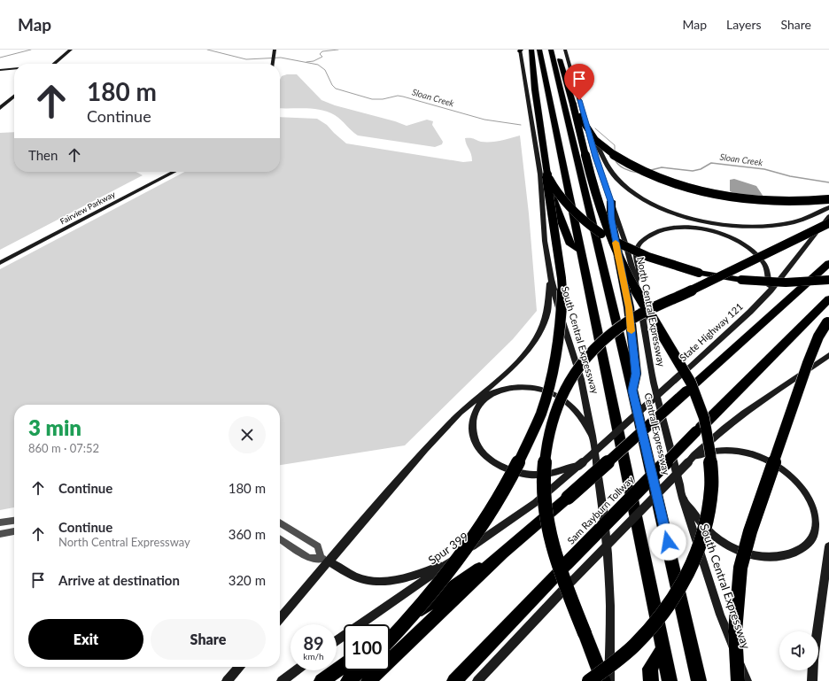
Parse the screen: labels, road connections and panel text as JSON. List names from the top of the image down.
{
  "streets": {
    "highway": ["Central Expressway", "Sam Rayburn Tollway"],
    "main road": [
      "Fairview Parkway",
      "North Central Expressway",
      "State Highway 121",
      "South Central Expressway",
      "Spur 399"
    ]
  },
  "crossings": [
    ["North Central Expressway", "South Central Expressway"],
    ["State Highway 121", "Spur 399"]
  ],
  "water": ["Sloan Creek"],
  "page": {
    "header": "Map",
    "nav": ["Map", "Layers", "Share"],
    "turn": ["180 m", "Continue"],
    "then": "Then",
    "heading": ["3 min", "860 m · 07:52"],
    "list": [
      {
        "name": "Continue",
        "value": "180 m"
      },
      {
        "name": "Continue",
        "note": "North Central Expressway",
        "value": "360 m"
      },
      {
        "name": "Arrive at destination",
        "value": "320 m"
      }
    ],
    "buttons": ["Exit", "Share"],
    "speed": "89 km/h",
    "limit": "100"
  }
}
